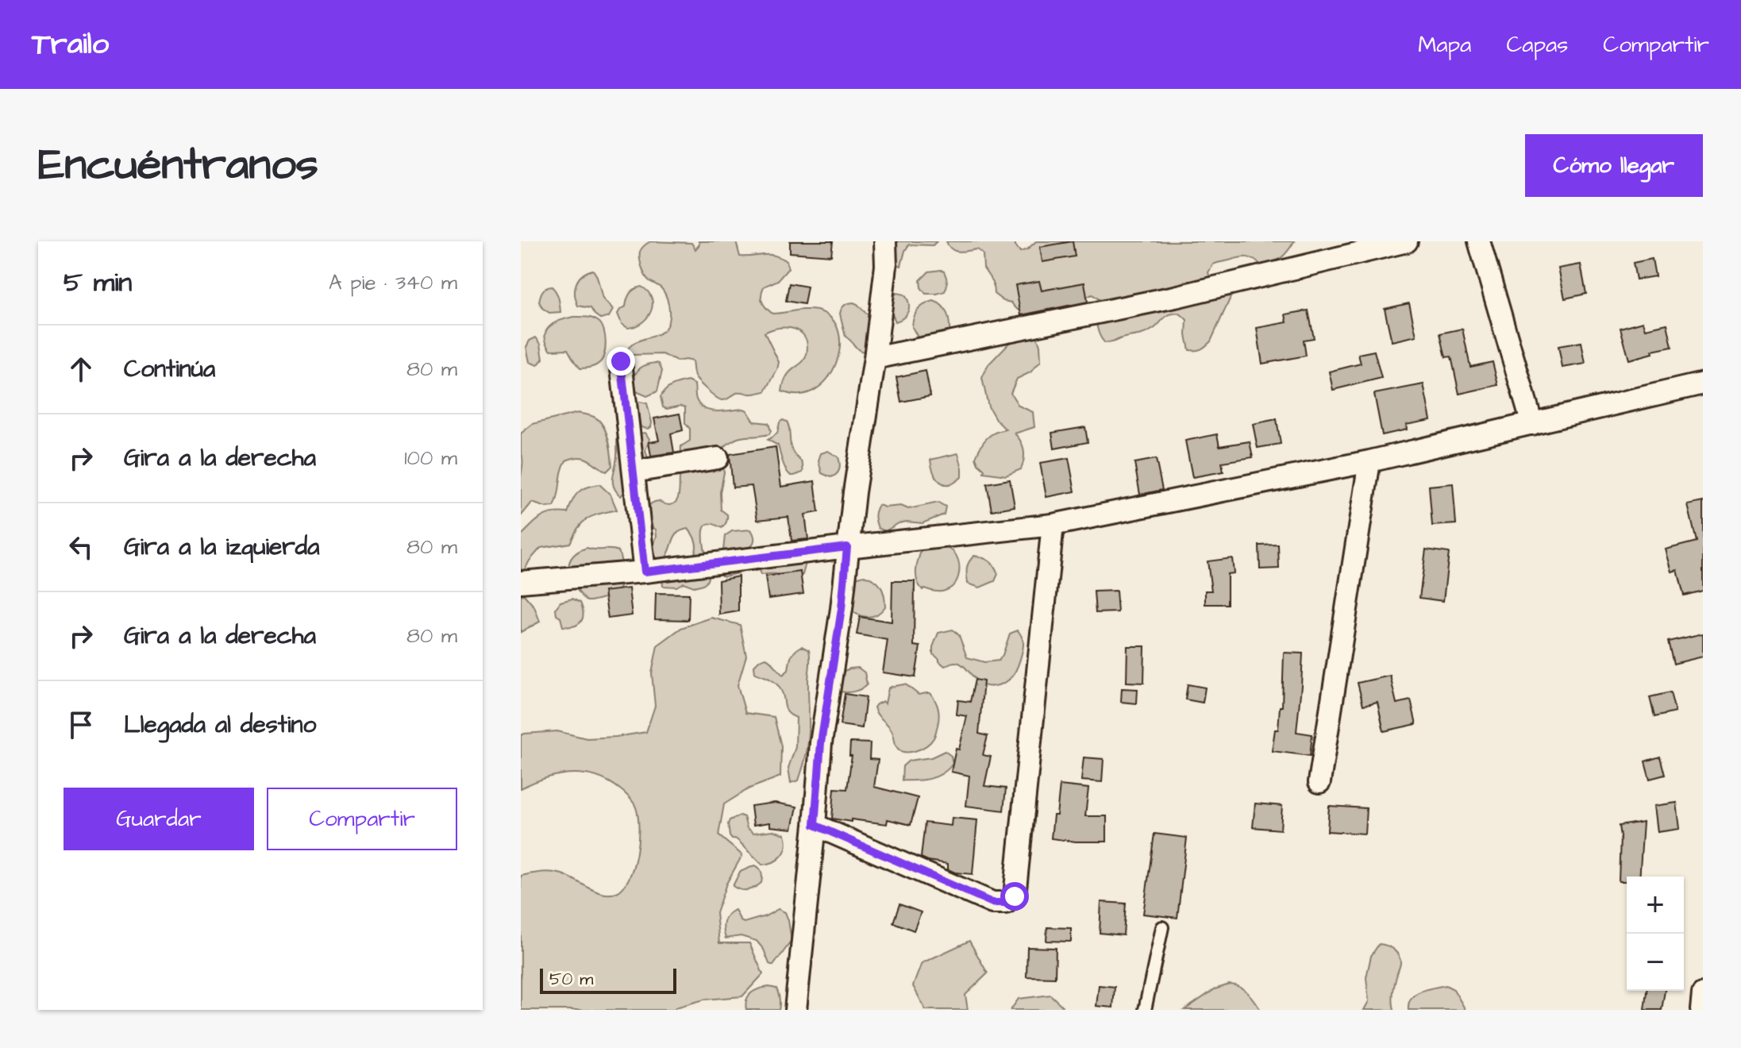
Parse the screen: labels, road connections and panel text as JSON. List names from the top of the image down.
{
  "scale_bar": "50 m",
  "page": {
    "header": "Trailo",
    "nav": ["Mapa", "Capas", "Compartir"],
    "title": "Encuéntranos",
    "buttons": [
      "Cómo llegar",
      ["Guardar", "Compartir"]
    ],
    "heading": ["5 min", "A pie · 340 m"],
    "list": [
      ["Continúa", "80 m"],
      ["Gira a la derecha", "100 m"],
      ["Gira a la izquierda", "80 m"],
      ["Gira a la derecha", "80 m"],
      "Llegada al destino"
    ],
    "map_buttons": ["+", "−"],
    "scale": "50 m"
  }
}
